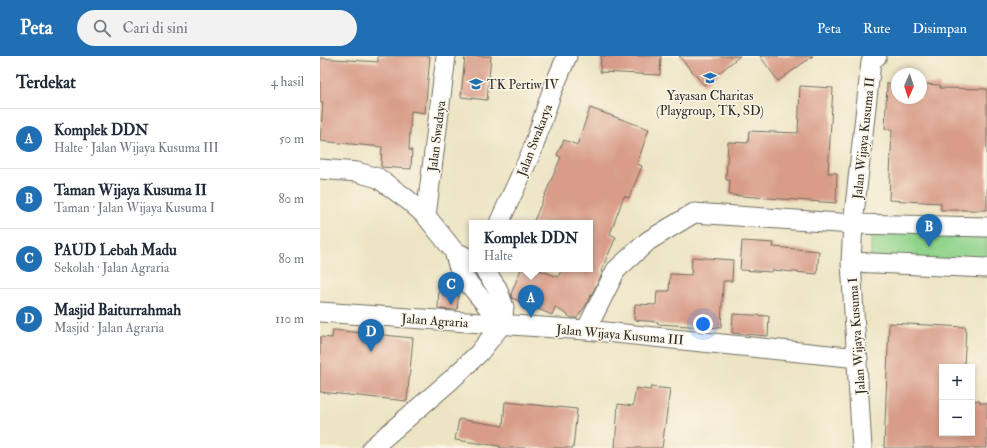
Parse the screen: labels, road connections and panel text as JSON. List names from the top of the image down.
{
  "streets": {
    "street": [
      "Jalan Swadaya",
      "Jalan Wijaya Kusuma II",
      "Jalan Swakarya",
      "Jalan Agraria",
      "Jalan Wijaya Kusuma III",
      "Jalan Wijaya Kusuma I"
    ]
  },
  "crossings": [
    ["Jalan Wijaya Kusuma II", "Jalan Wijaya Kusuma I"],
    ["Jalan Agraria", "Jalan Wijaya Kusuma III"],
    ["Jalan Wijaya Kusuma III", "Jalan Wijaya Kusuma I"]
  ],
  "places": {
    "school or university": ["Yayasan Charitas (Playgroup, TK, SD)", "TK Pertiw IV"]
  },
  "north": "bottom",
  "page": {
    "header": "Peta",
    "search": "Cari di sini",
    "nav": ["Peta", "Rute", "Disimpan"],
    "heading": ["Terdekat", "4 hasil"],
    "list": [
      {
        "mark": "A",
        "name": "Komplek DDN",
        "note": "Halte · Jalan Wijaya Kusuma III",
        "value": "50 m"
      },
      {
        "mark": "B",
        "name": "Taman Wijaya Kusuma II",
        "note": "Taman · Jalan Wijaya Kusuma I",
        "value": "80 m"
      },
      {
        "mark": "C",
        "name": "PAUD Lebah Madu",
        "note": "Sekolah · Jalan Agraria",
        "value": "80 m"
      },
      {
        "mark": "D",
        "name": "Masjid Baiturrahmah",
        "note": "Masjid · Jalan Agraria",
        "value": "110 m"
      }
    ],
    "pins": [
      "B",
      "C",
      "A",
      "D"
    ],
    "popup": ["Komplek DDN", "Halte"],
    "map_buttons": ["+", "−"]
  }
}
